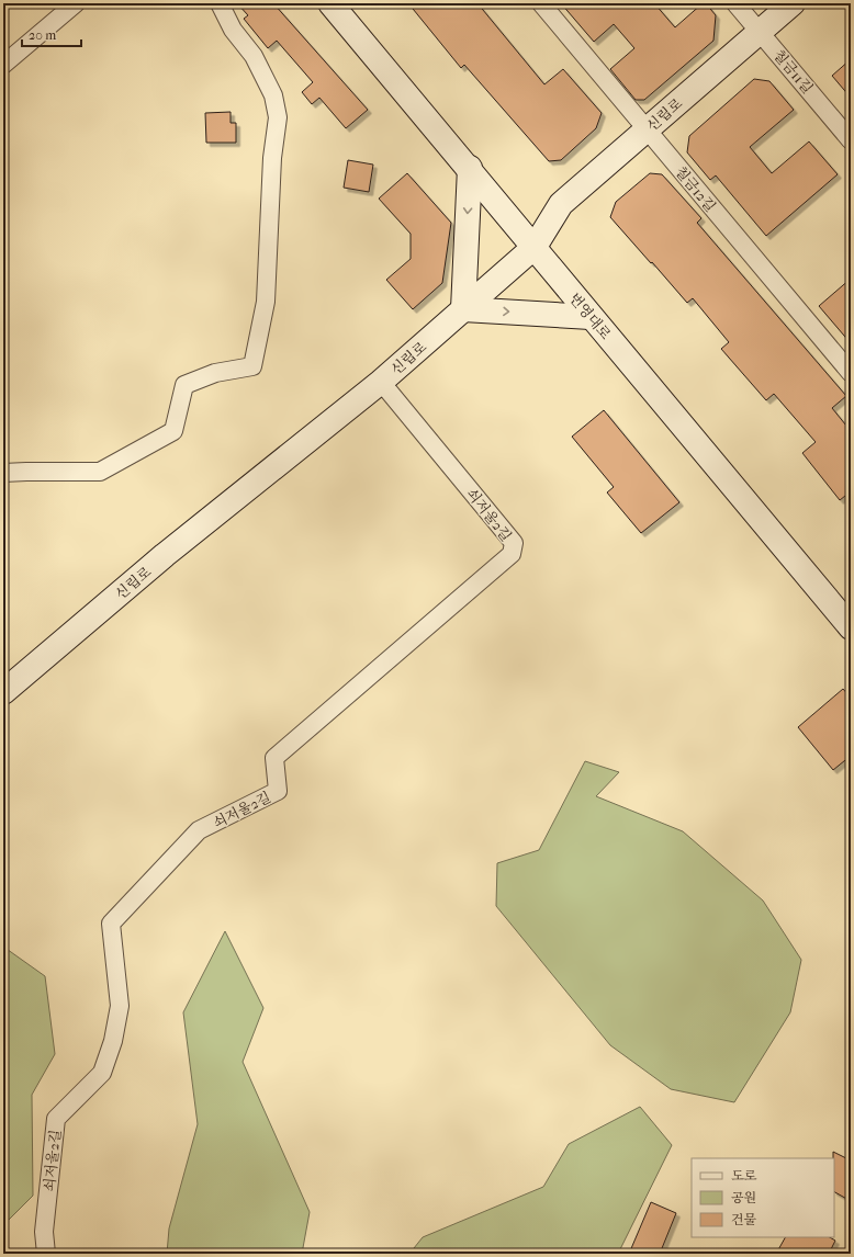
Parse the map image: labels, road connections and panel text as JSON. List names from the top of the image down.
{
  "streets": {
    "street": [
      "칠금11길",
      "신립로",
      "칠금12길",
      "번영대로",
      "쇠저울2길"
    ]
  },
  "crossings": [
    ["칠금11길", "신립로"],
    ["신립로", "칠금12길"],
    ["신립로", "번영대로"],
    ["신립로", "쇠저울2길"]
  ],
  "legend": ["도로", "공원", "건물"],
  "scale_bar": "20 m"
}
